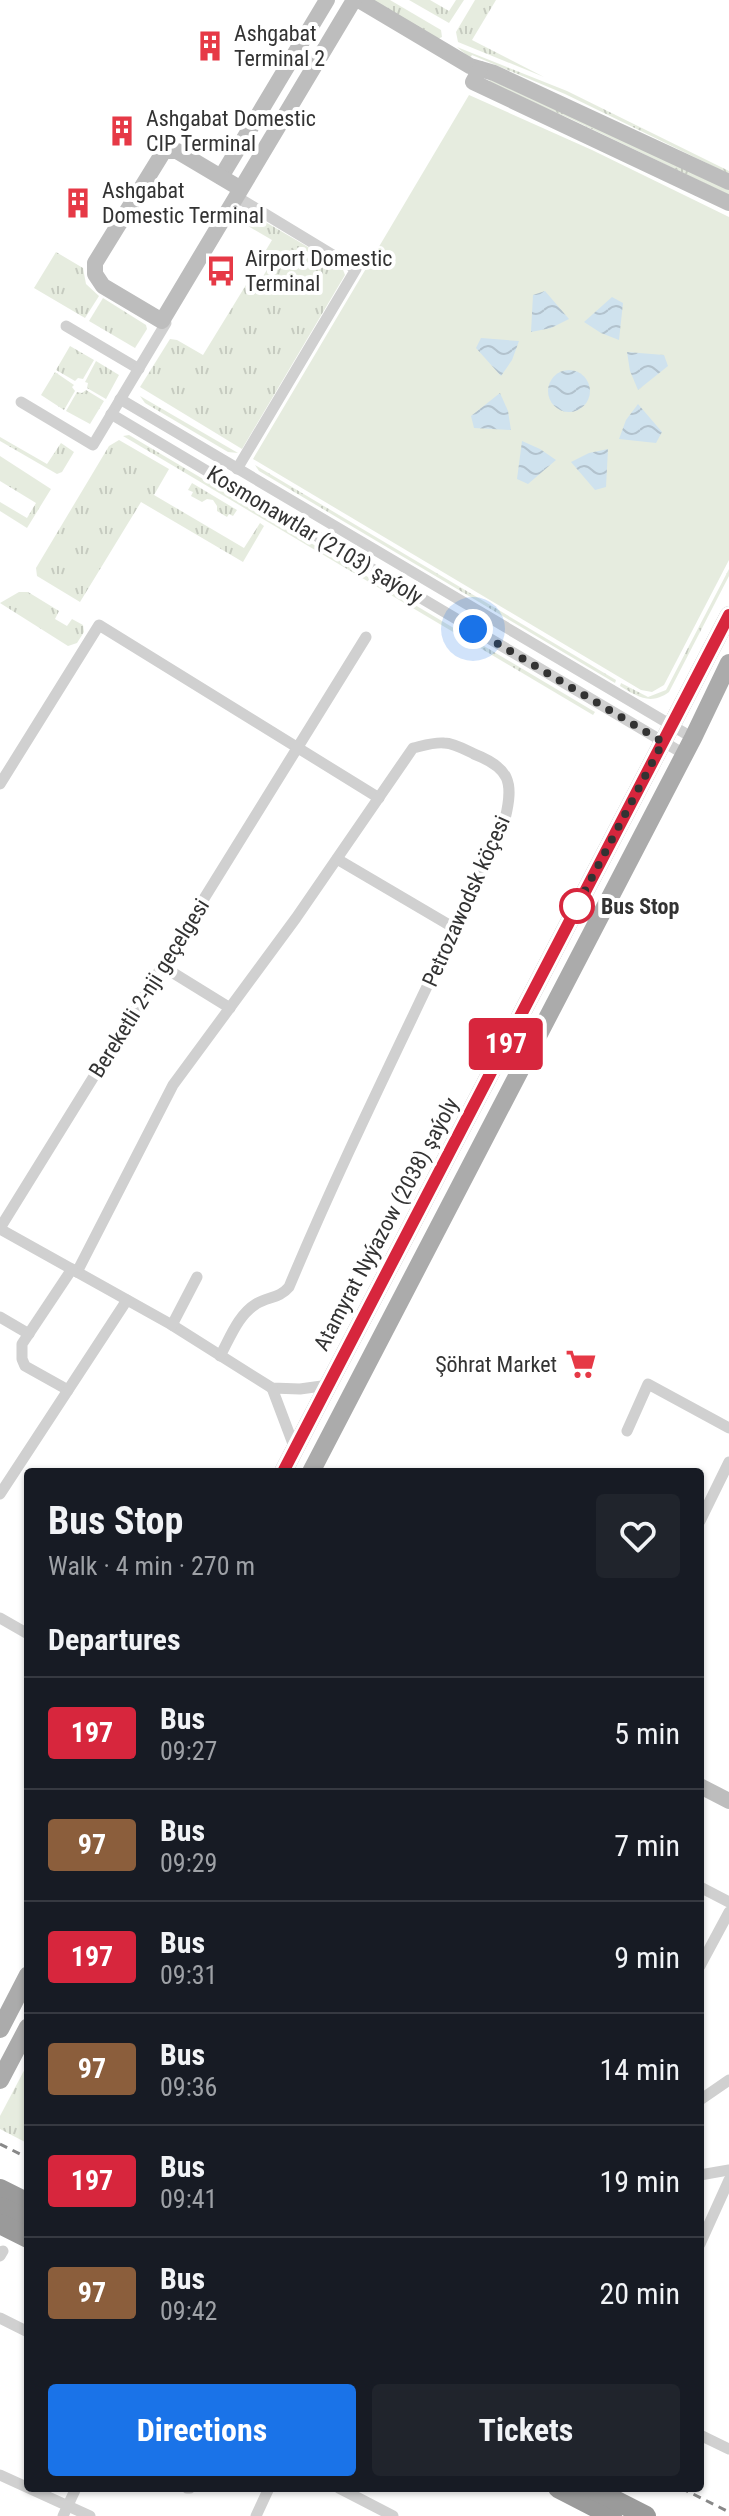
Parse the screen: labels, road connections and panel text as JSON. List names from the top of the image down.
{
  "streets": {
    "main road": ["Atamyrat Nyýazow (2038) şaýoly"],
    "street": ["Kosmonawtlar (2103) şaýoly", "Petrozawodsk köçesi", "Bereketli 2-nji geçelgesi"]
  },
  "crossings": [
    ["Kosmonawtlar (2103) şaýoly", "Atamyrat Nyýazow (2038) şaýoly"]
  ],
  "places": {
    "building": ["Ashgabat Terminal 2", "Ashgabat Domestic CIP Terminal", "Ashgabat Domestic Terminal"],
    "bus stop": ["Airport Domestic Terminal"],
    "other": ["Bus Stop"],
    "supermarket": ["Şöhrat Market"]
  },
  "lines": ["bus line 197"],
  "page": {
    "on_map": "197",
    "heading": [
      ["Bus Stop", "Walk · 4 min · 270 m"],
      "Departures"
    ],
    "list": [
      {
        "mark": "197",
        "name": "Bus",
        "note": "09:27",
        "value": "5 min"
      },
      {
        "mark": "97",
        "name": "Bus",
        "note": "09:29",
        "value": "7 min"
      },
      {
        "mark": "197",
        "name": "Bus",
        "note": "09:31",
        "value": "9 min"
      },
      {
        "mark": "97",
        "name": "Bus",
        "note": "09:36",
        "value": "14 min"
      },
      {
        "mark": "197",
        "name": "Bus",
        "note": "09:41",
        "value": "19 min"
      },
      {
        "mark": "97",
        "name": "Bus",
        "note": "09:42",
        "value": "20 min"
      }
    ],
    "buttons": ["Directions", "Tickets"]
  }
}
